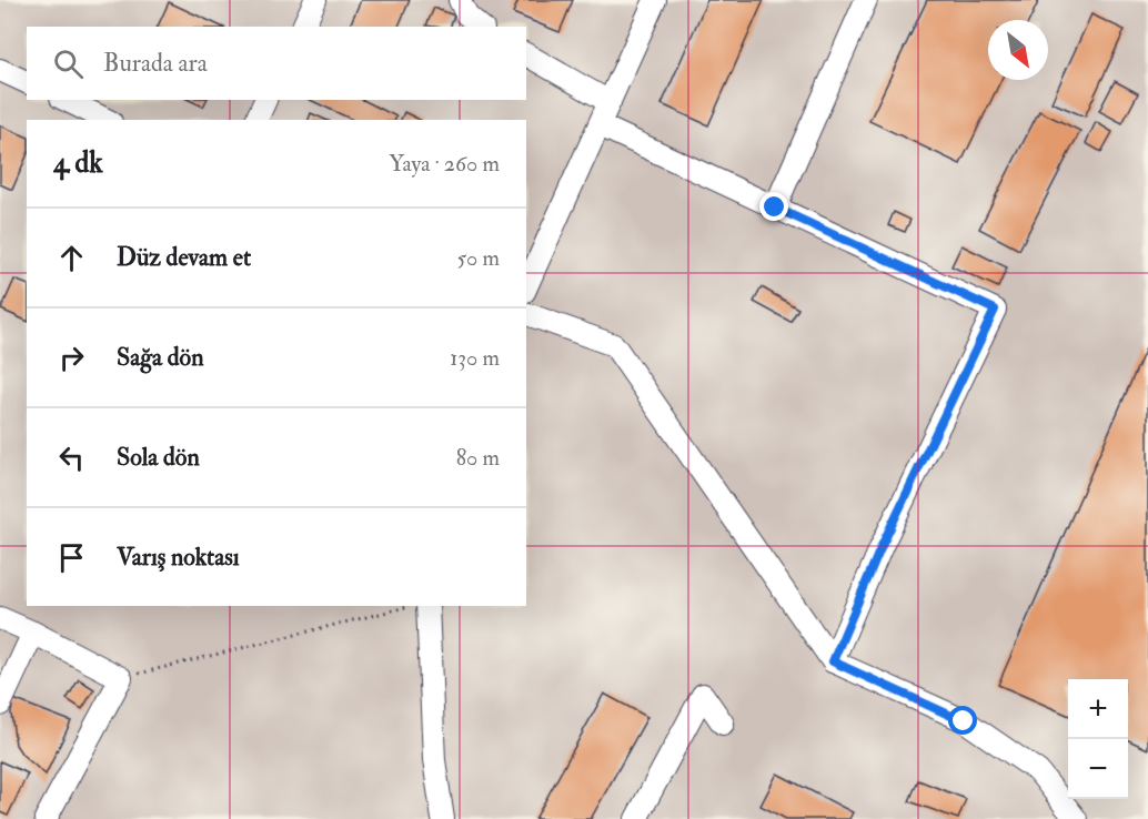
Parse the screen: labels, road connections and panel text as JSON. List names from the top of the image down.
{
  "north": "bottom right",
  "page": {
    "search": "Burada ara",
    "heading": ["4 dk", "Yaya · 260 m"],
    "list": [
      ["Düz devam et", "50 m"],
      ["Sağa dön", "130 m"],
      ["Sola dön", "80 m"],
      "Varış noktası"
    ],
    "map_buttons": ["+", "−"]
  }
}
